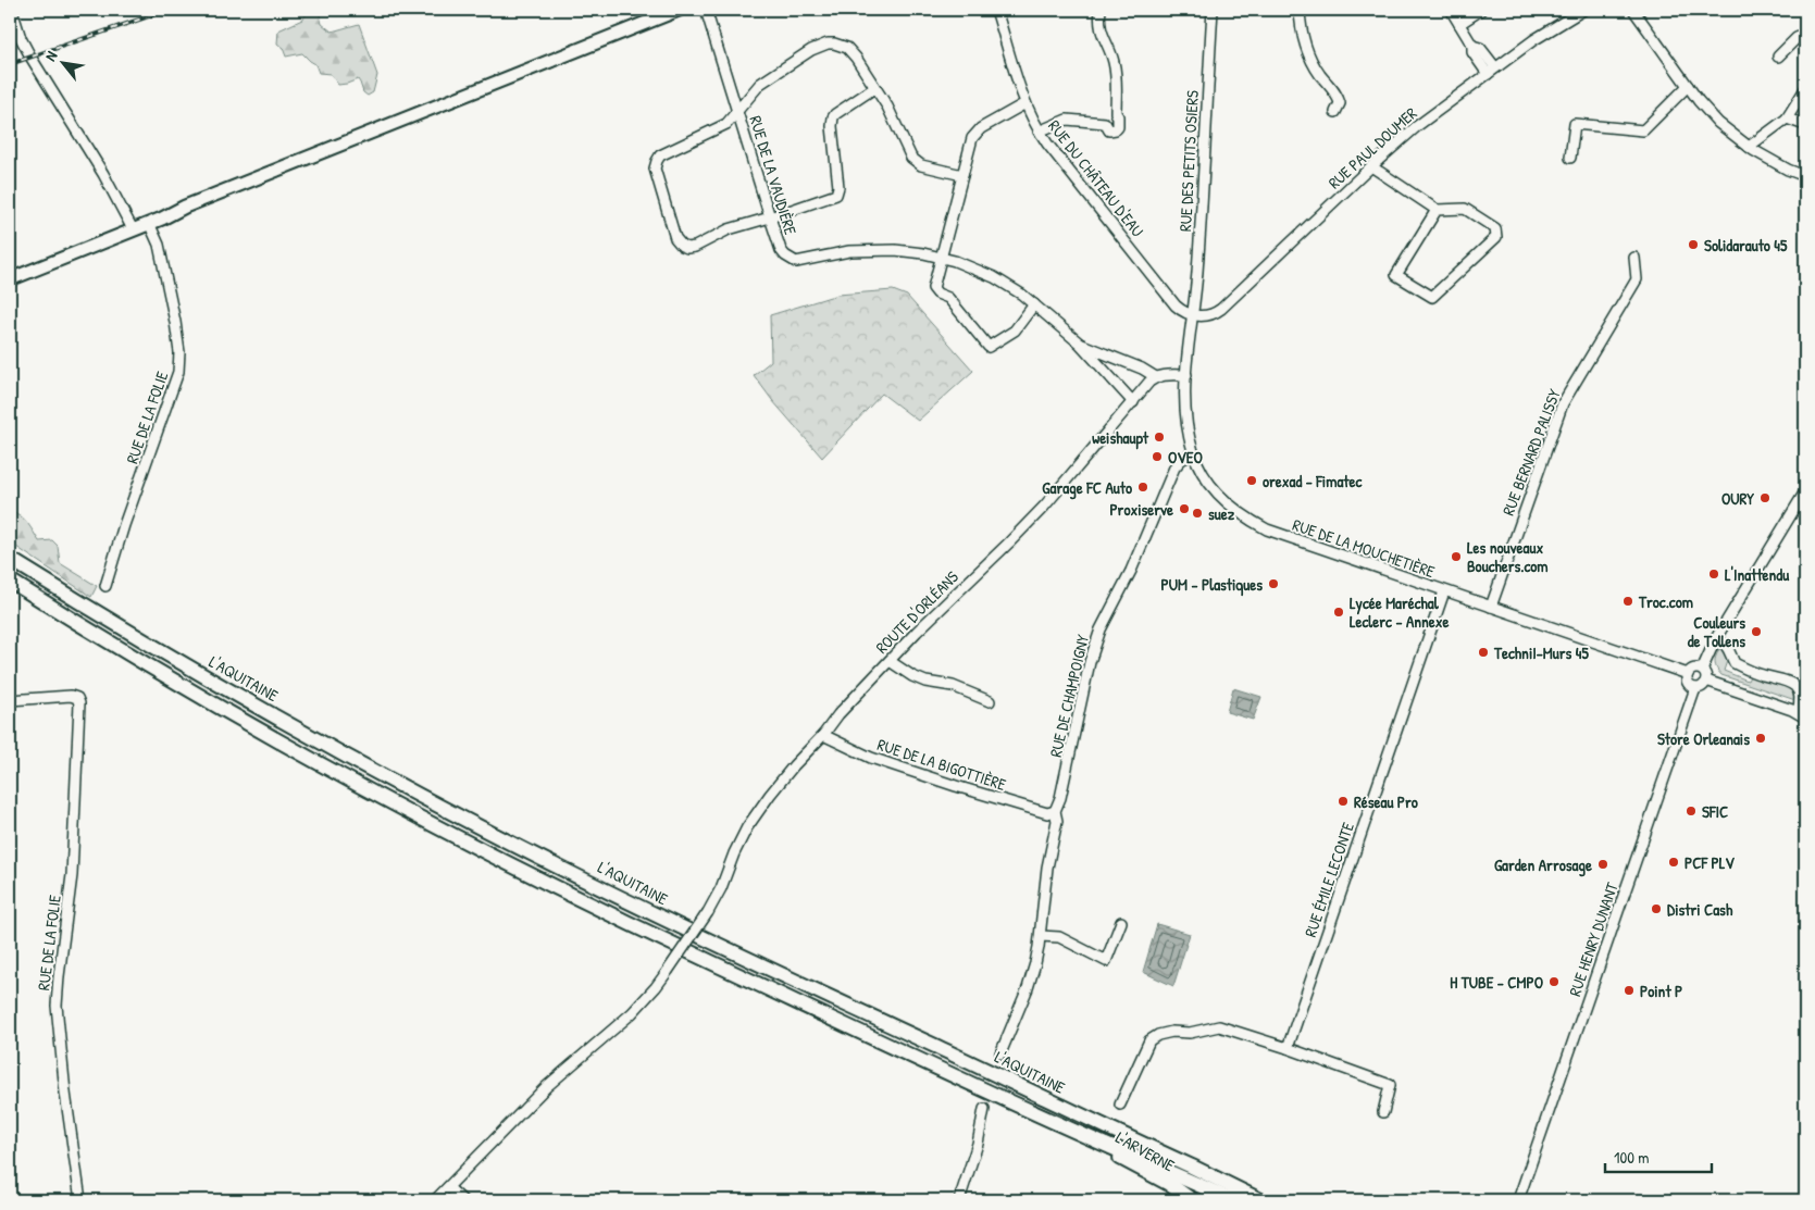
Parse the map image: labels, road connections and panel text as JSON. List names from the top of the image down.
{
  "streets": {
    "highway": ["L'AQUITAINE", "L'ARVERNE"],
    "street": [
      "RUE PAUL DOUMER",
      "RUE DES PETITS OSIERS",
      "RUE DE LA VAUDIÈRE",
      "RUE DU CHÂTEAU D'EAU",
      "RUE DE LA FOLIE",
      "RUE BERNARD PALISSY",
      "RUE DE LA MOUCHETIÈRE",
      "ROUTE D'ORLÉANS",
      "RUE DE CHAMPOIGNY",
      "RUE DE LA BIGOTTIÈRE",
      "RUE ÉMILE LECONTE",
      "RUE HENRY DUNANT"
    ]
  },
  "crossings": [
    ["RUE PAUL DOUMER", "RUE DES PETITS OSIERS"],
    ["RUE PAUL DOUMER", "RUE DU CHÂTEAU D'EAU"],
    ["RUE PAUL DOUMER", "RUE DE LA MOUCHETIÈRE"],
    ["RUE DES PETITS OSIERS", "RUE DU CHÂTEAU D'EAU"],
    ["RUE DES PETITS OSIERS", "RUE DE LA MOUCHETIÈRE"],
    ["RUE DE LA VAUDIÈRE", "ROUTE D'ORLÉANS"],
    ["RUE DU CHÂTEAU D'EAU", "RUE DE LA MOUCHETIÈRE"],
    ["RUE BERNARD PALISSY", "RUE DE LA MOUCHETIÈRE"],
    ["RUE DE LA MOUCHETIÈRE", "RUE DE CHAMPOIGNY"],
    ["RUE DE LA MOUCHETIÈRE", "RUE ÉMILE LECONTE"],
    ["RUE DE LA MOUCHETIÈRE", "RUE HENRY DUNANT"],
    ["ROUTE D'ORLÉANS", "RUE DE LA BIGOTTIÈRE"],
    ["L'AQUITAINE", "L'ARVERNE"],
    ["RUE DE CHAMPOIGNY", "RUE DE LA BIGOTTIÈRE"]
  ],
  "places": [
    "Solidarauto 45",
    "weishaupt",
    "OVEO",
    "orexad - Fimatec",
    "Garage FC Auto",
    "OURY",
    "Proxiserve",
    "suez",
    "Les nouveaux Bouchers.com",
    "L'Inattendu",
    "PUM - Plastiques",
    "Troc.com",
    "Lycée Maréchal Leclerc - Annexe",
    "Couleurs de Tollens",
    "TechniI-Murs 45",
    "Store Orleanais",
    "Réseau Pro",
    "SFIC",
    "PCF PLV",
    "Garden Arrosage",
    "Distri Cash",
    "H TUBE - CMPO",
    "Point P"
  ],
  "scale_bar": "100 m",
  "north": "top left"
}
